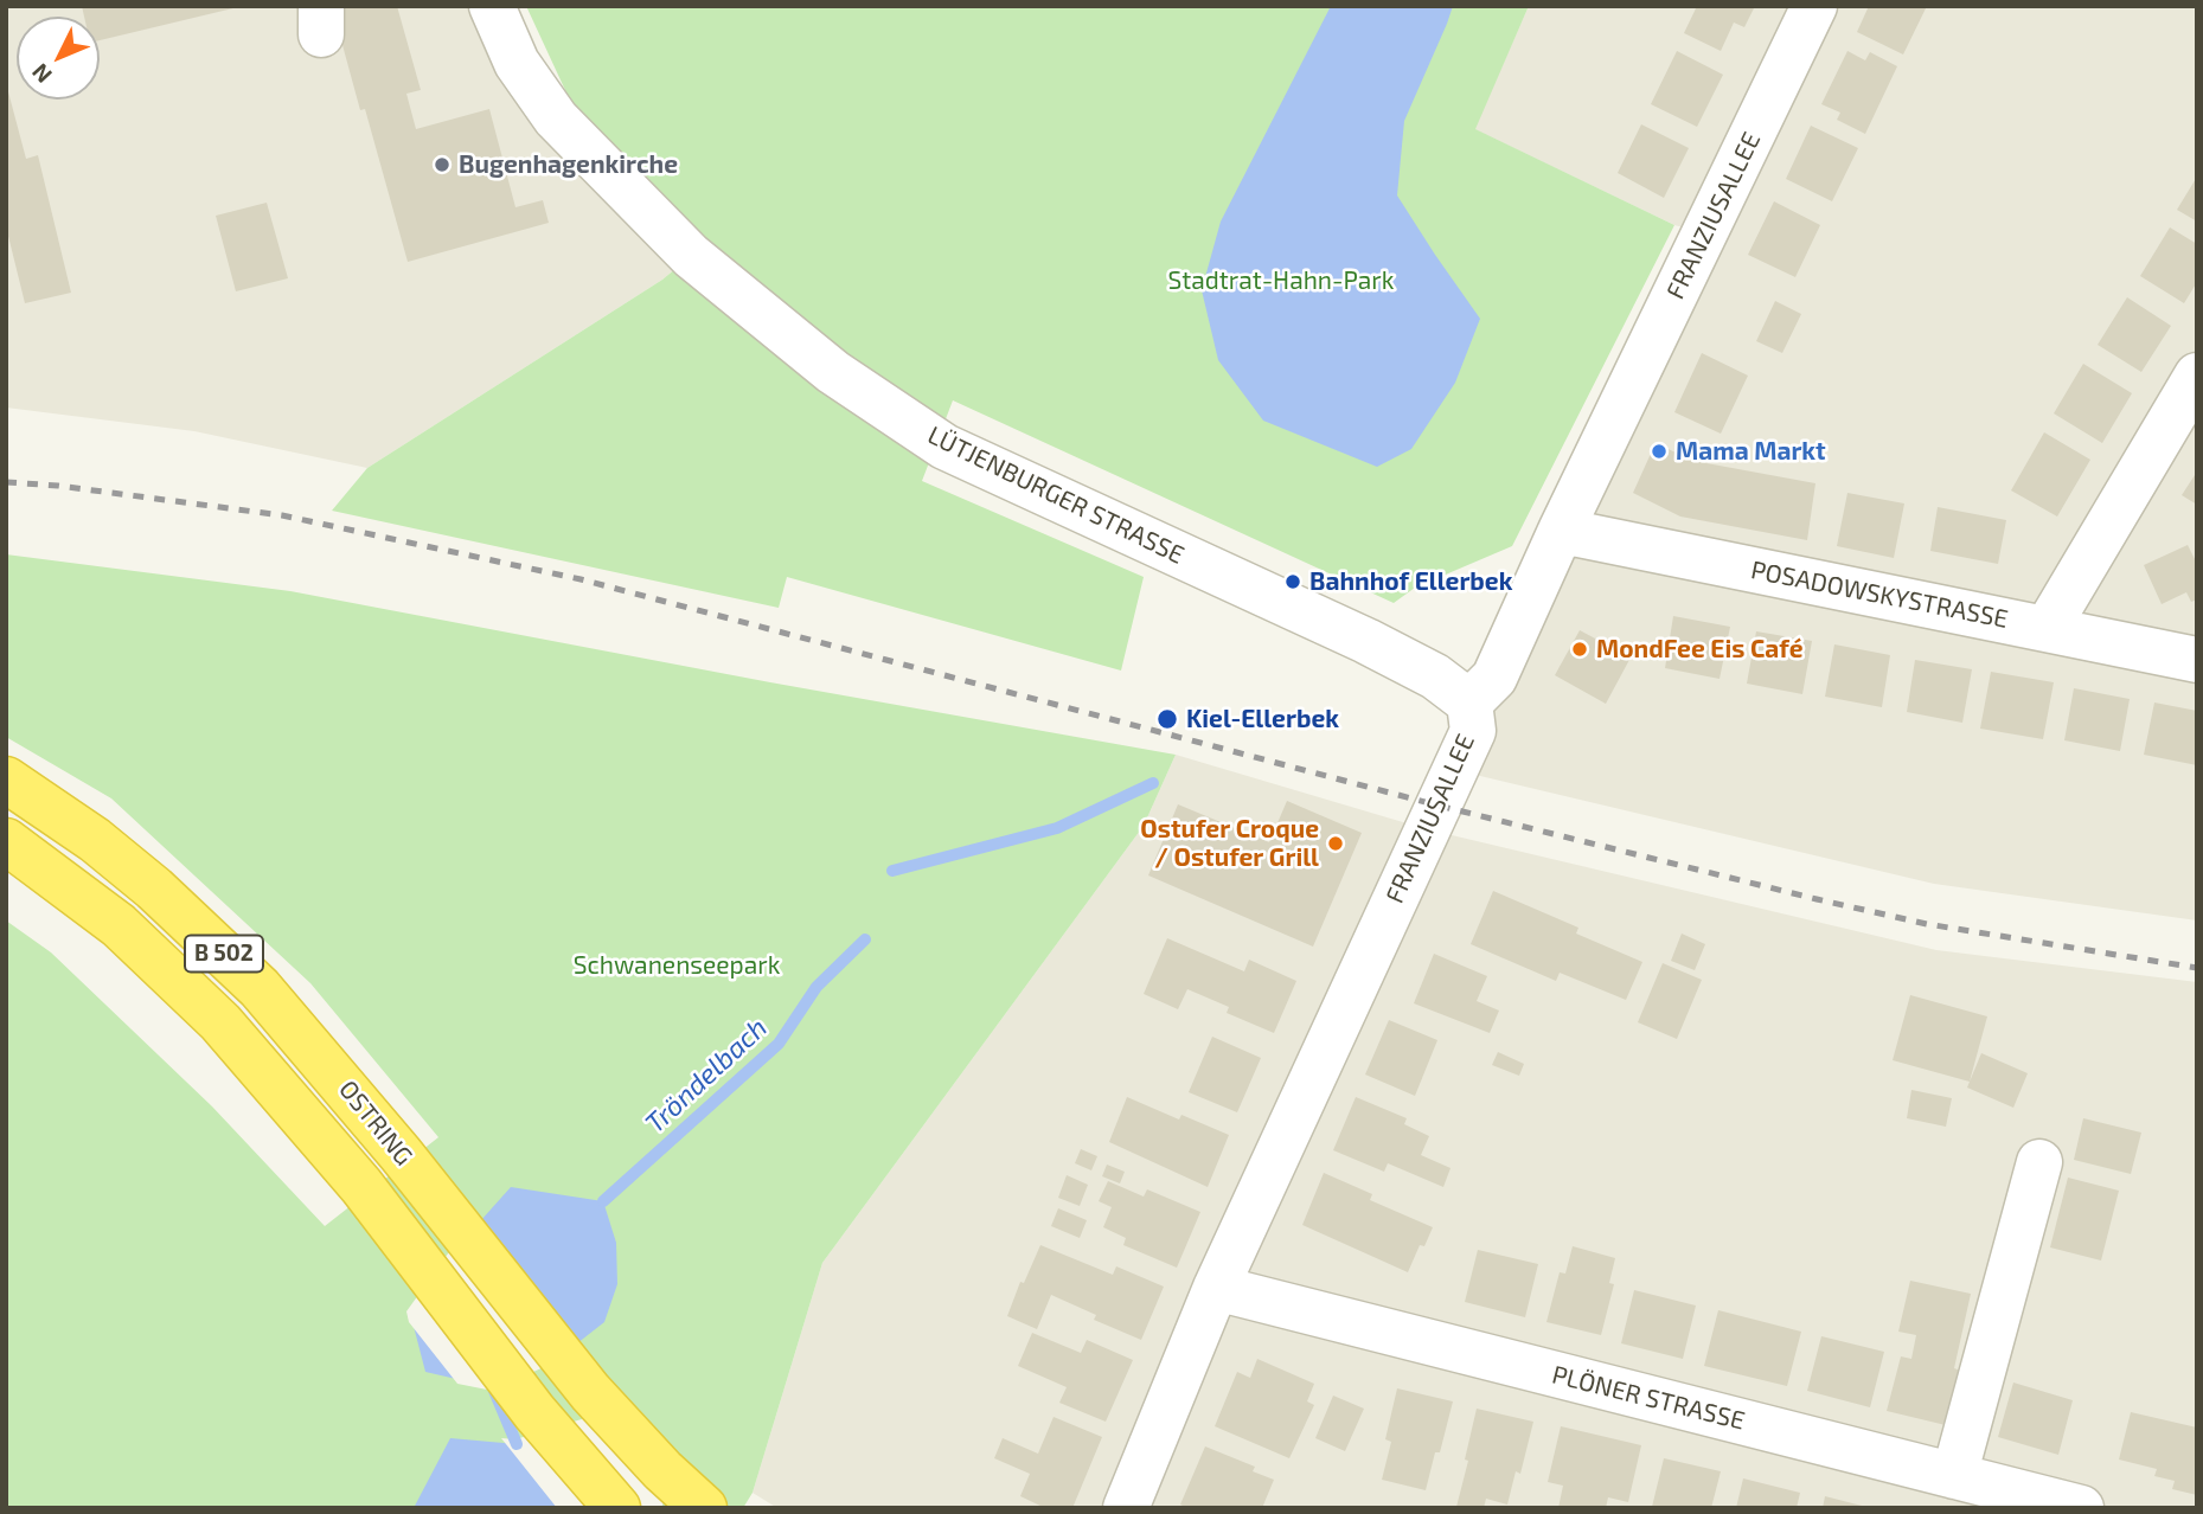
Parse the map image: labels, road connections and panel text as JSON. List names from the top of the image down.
{
  "streets": {
    "highway": ["B 502", "OSTRING"],
    "street": [
      "FRANZIUSALLEE",
      "LÜTJENBURGER STRASSE",
      "POSADOWSKYSTRASSE",
      "PLÖNER STRASSE"
    ]
  },
  "crossings": [
    ["FRANZIUSALLEE", "LÜTJENBURGER STRASSE"],
    ["FRANZIUSALLEE", "POSADOWSKYSTRASSE"],
    ["FRANZIUSALLEE", "PLÖNER STRASSE"]
  ],
  "water": ["Tröndelbach"],
  "parks": ["Stadtrat-Hahn-Park", "Schwanenseepark"],
  "places": [
    "Bugenhagenkirche",
    "Mama Markt",
    "Bahnhof Ellerbek",
    "MondFee Eis Café",
    "Kiel-Ellerbek",
    "Ostufer Croque / Ostufer Grill"
  ],
  "north": "bottom left"
}
